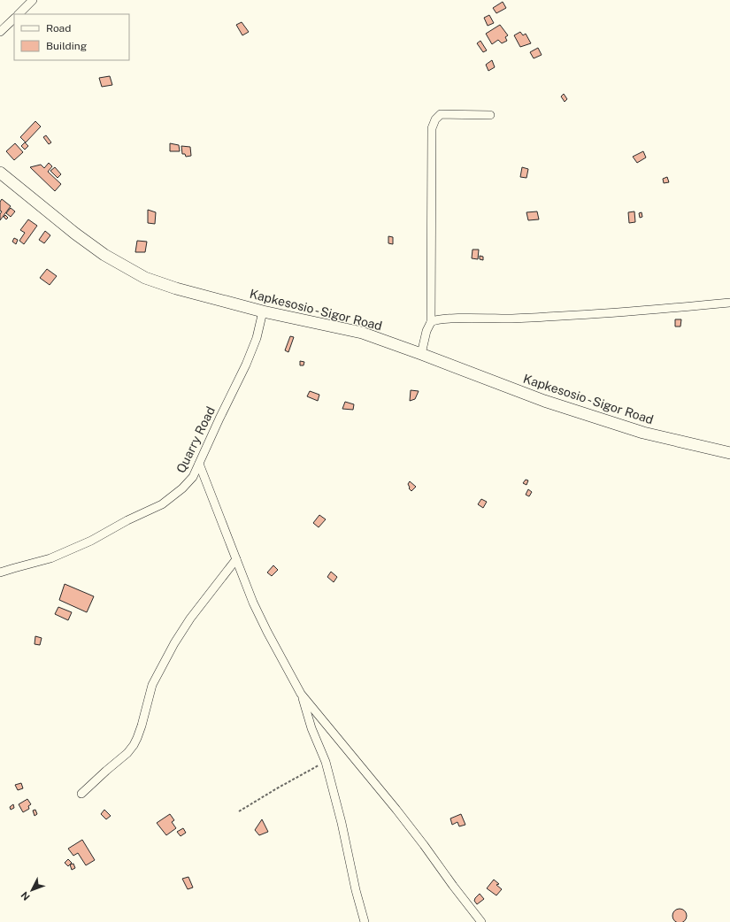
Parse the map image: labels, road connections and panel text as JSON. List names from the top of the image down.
{
  "streets": {
    "main road": ["Kapkesosio - Sigor Road"],
    "street": ["Quarry Road"]
  },
  "crossings": [
    ["Kapkesosio - Sigor Road", "Quarry Road"]
  ],
  "legend": ["Road", "Building"],
  "north": "bottom left"
}
